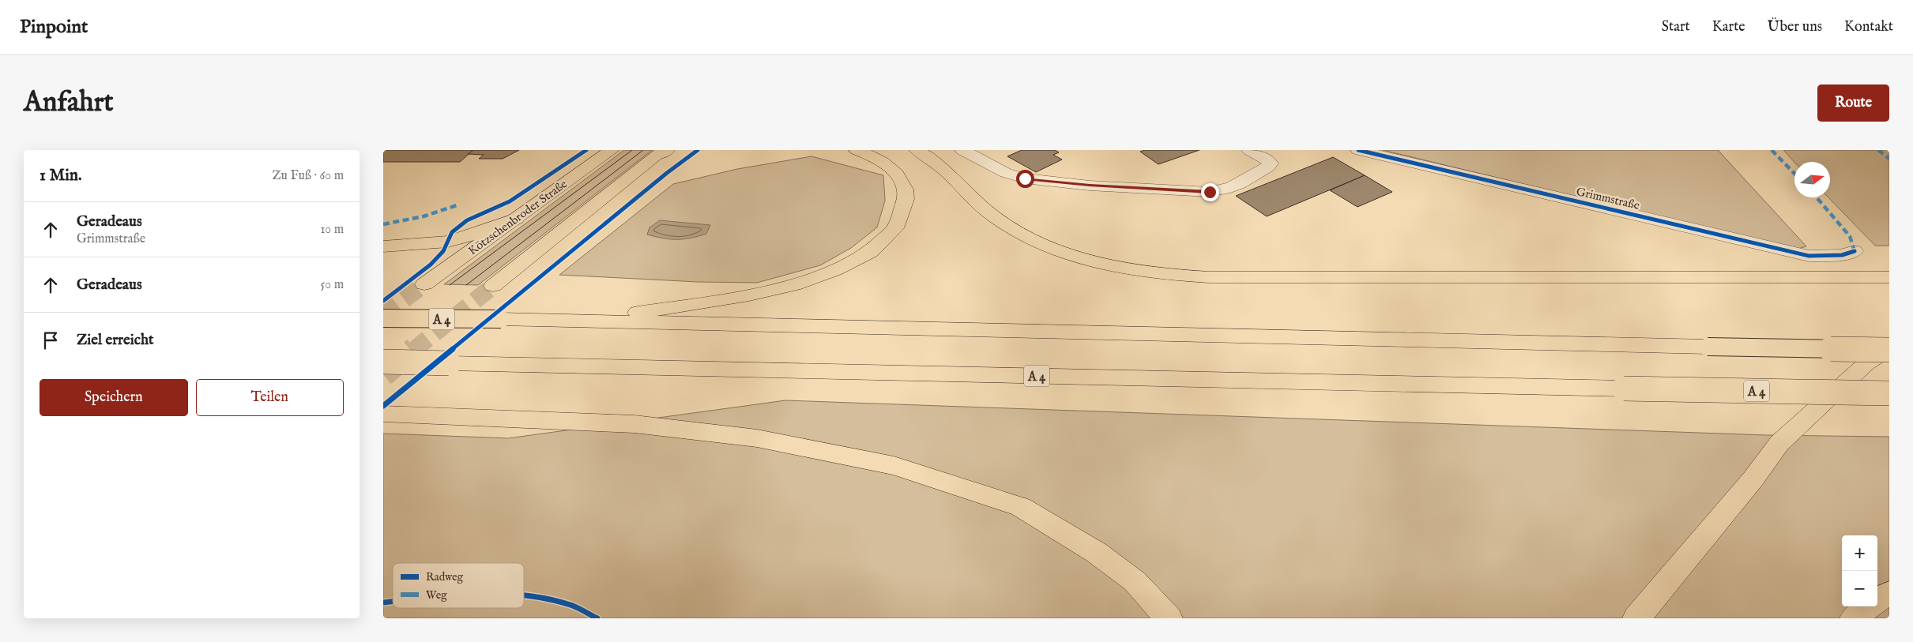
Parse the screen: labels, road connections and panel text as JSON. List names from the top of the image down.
{
  "streets": {
    "main road": ["Kötzschenbroder Straße", "A 4"],
    "street": ["Grimmstraße"]
  },
  "legend": ["Radweg", "Weg"],
  "north": "right",
  "page": {
    "header": "Pinpoint",
    "nav": [
      "Start",
      "Karte",
      "Über uns",
      "Kontakt"
    ],
    "buttons": [
      "Route",
      ["Speichern", "Teilen"]
    ],
    "title": "Anfahrt",
    "heading": ["1 Min.", "Zu Fuß · 60 m"],
    "list": [
      ["Geradeaus", "Grimmstraße", "10 m"],
      ["Geradeaus", "50 m"],
      "Ziel erreicht"
    ],
    "map_buttons": ["+", "−"]
  }
}
